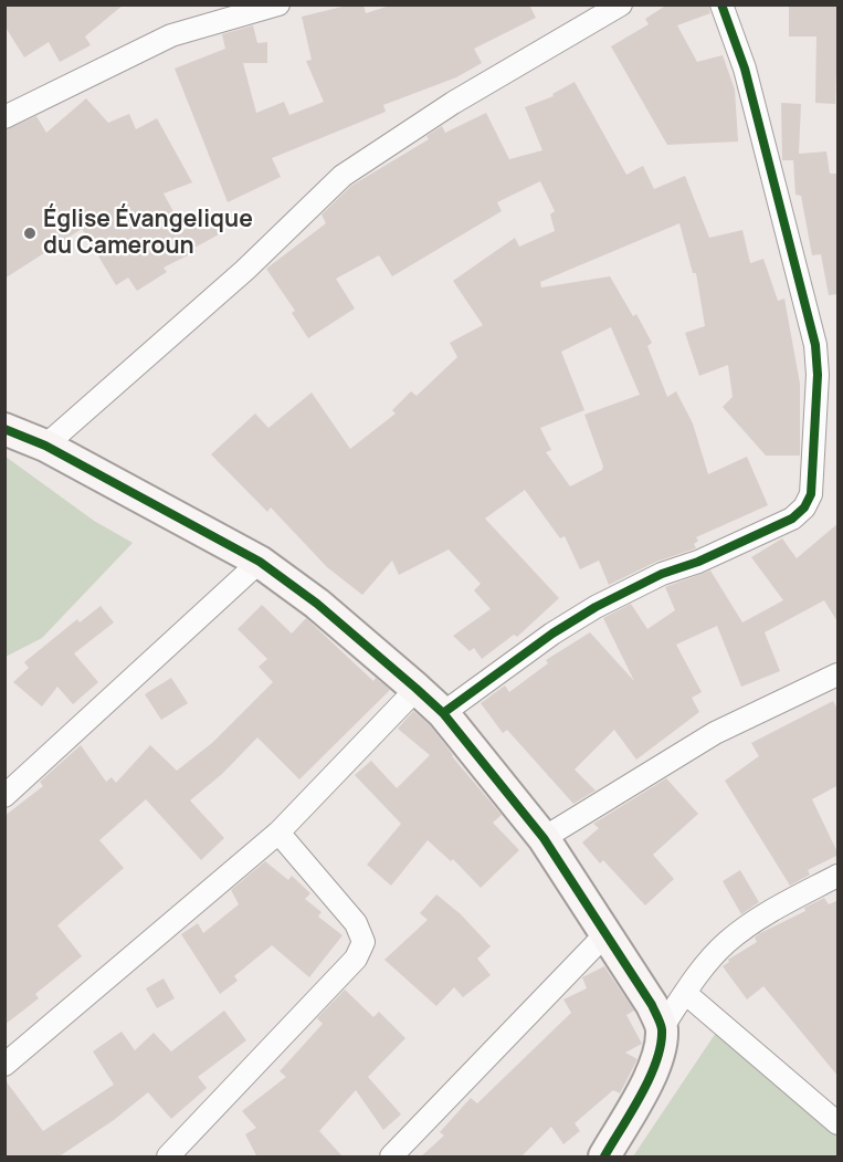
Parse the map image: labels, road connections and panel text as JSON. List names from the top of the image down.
{
  "places": ["Église Évangelique du Cameroun"]
}
